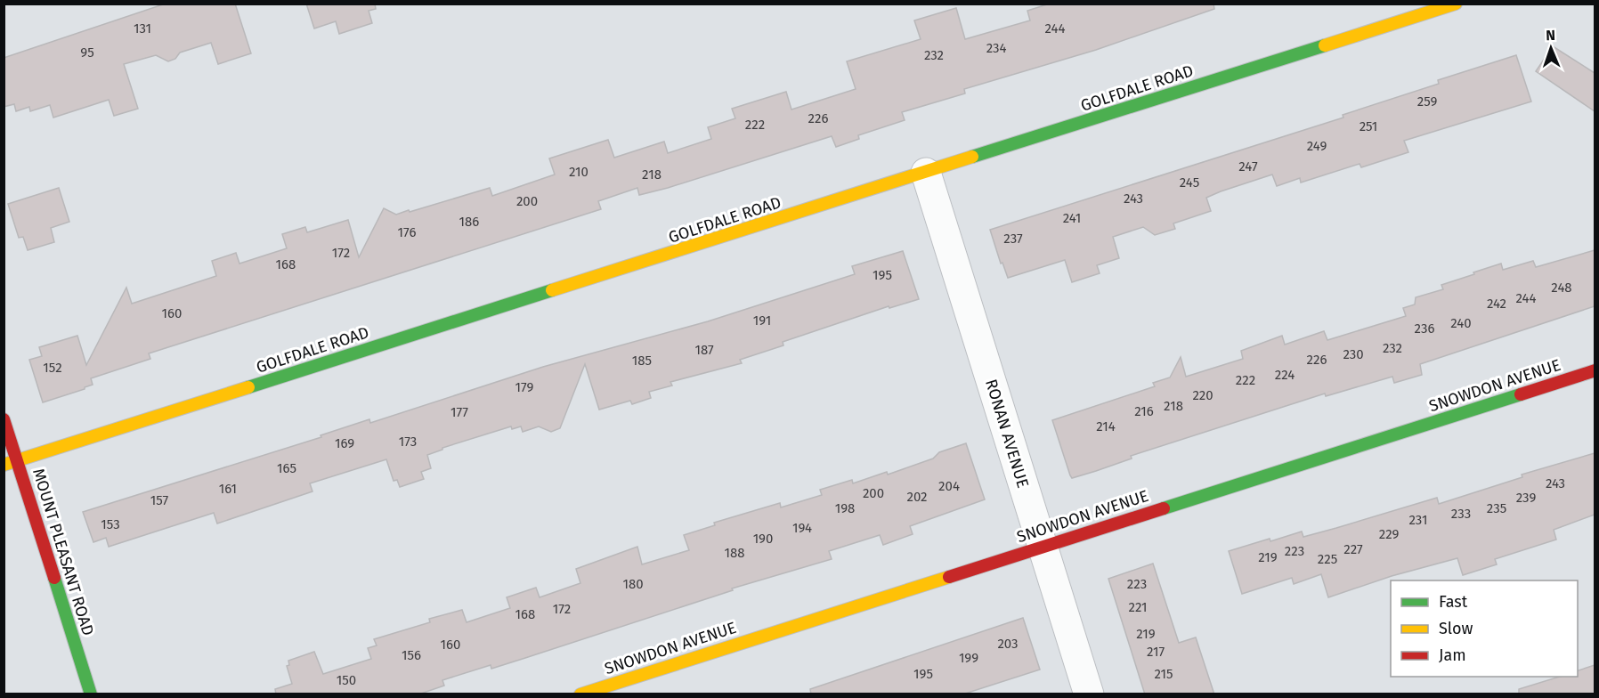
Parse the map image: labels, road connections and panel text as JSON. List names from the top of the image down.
{
  "streets": {
    "street": [
      "GOLFDALE ROAD",
      "SNOWDON AVENUE",
      "RONAN AVENUE",
      "MOUNT PLEASANT ROAD"
    ]
  },
  "crossings": [
    ["GOLFDALE ROAD", "RONAN AVENUE"],
    ["GOLFDALE ROAD", "MOUNT PLEASANT ROAD"],
    ["SNOWDON AVENUE", "RONAN AVENUE"]
  ],
  "house_numbers": [
    "131",
    "244",
    "234",
    "95",
    "232",
    "259",
    "226",
    "222",
    "251",
    "249",
    "247",
    "210",
    "218",
    "245",
    "243",
    "200",
    "241",
    "186",
    "176",
    "237",
    "172",
    "168",
    "195",
    "248",
    "244",
    "242",
    "160",
    "191",
    "240",
    "236",
    "232",
    "187",
    "230",
    "226",
    "185",
    "152",
    "224",
    "222",
    "179",
    "220",
    "218",
    "216",
    "177",
    "214",
    "173",
    "169",
    "165",
    "243",
    "204",
    "161",
    "200",
    "202",
    "239",
    "157",
    "198",
    "235",
    "233",
    "231",
    "153",
    "194",
    "229",
    "190",
    "227",
    "223",
    "188",
    "219",
    "225",
    "180",
    "223",
    "221",
    "172",
    "168",
    "219",
    "203",
    "160",
    "217",
    "156",
    "199",
    "195",
    "215",
    "150"
  ],
  "legend": ["Fast", "Slow", "Jam"],
  "north": "top"
}
